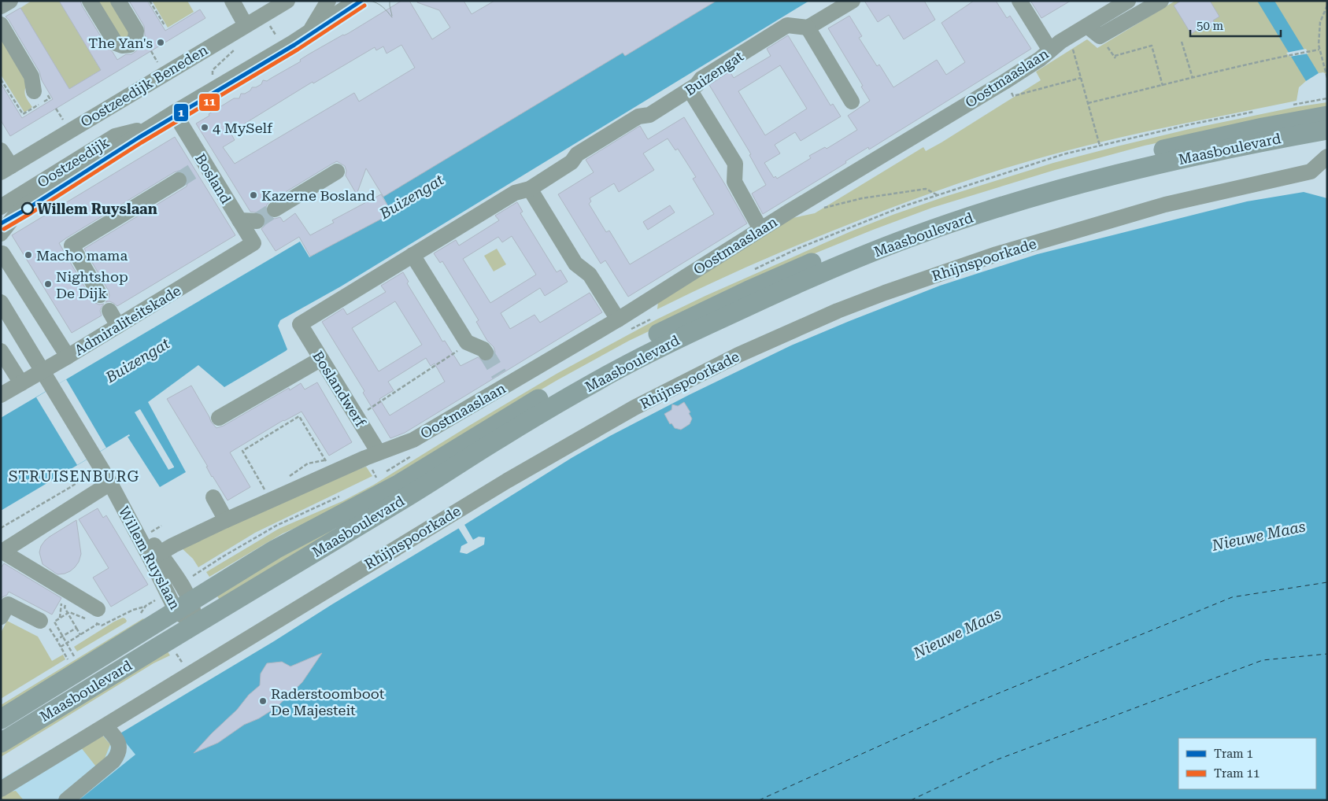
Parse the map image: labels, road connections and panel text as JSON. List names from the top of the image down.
{
  "streets": {
    "main road": ["Maasboulevard"],
    "street": [
      "Buizengat",
      "Oostmaaslaan",
      "Oostzeedijk Beneden",
      "Oostzeedijk",
      "Bosland",
      "Rhijnspoorkade",
      "Admiraliteitskade",
      "Boslandwerf",
      "Willem Ruyslaan"
    ]
  },
  "crossings": [
    ["Buizengat", "Boslandwerf"],
    ["Oostmaaslaan", "Boslandwerf"],
    ["Oostmaaslaan", "Willem Ruyslaan"],
    ["Maasboulevard", "Willem Ruyslaan"],
    ["Oostzeedijk", "Bosland"],
    ["Bosland", "Admiraliteitskade"],
    ["Admiraliteitskade", "Willem Ruyslaan"]
  ],
  "districts": ["STRUISENBURG"],
  "water": ["Buizengat", "Nieuwe Maas"],
  "places": [
    "The Yan's",
    "4 MySelf",
    "Kazerne Bosland",
    "Willem Ruyslaan",
    "Macho mama",
    "Nightshop De Dijk",
    "Raderstoomboot De Majesteit"
  ],
  "lines": ["tram line 1", "tram line 11"],
  "legend": ["Tram 1", "Tram 11"],
  "scale_bar": "50 m"
}
